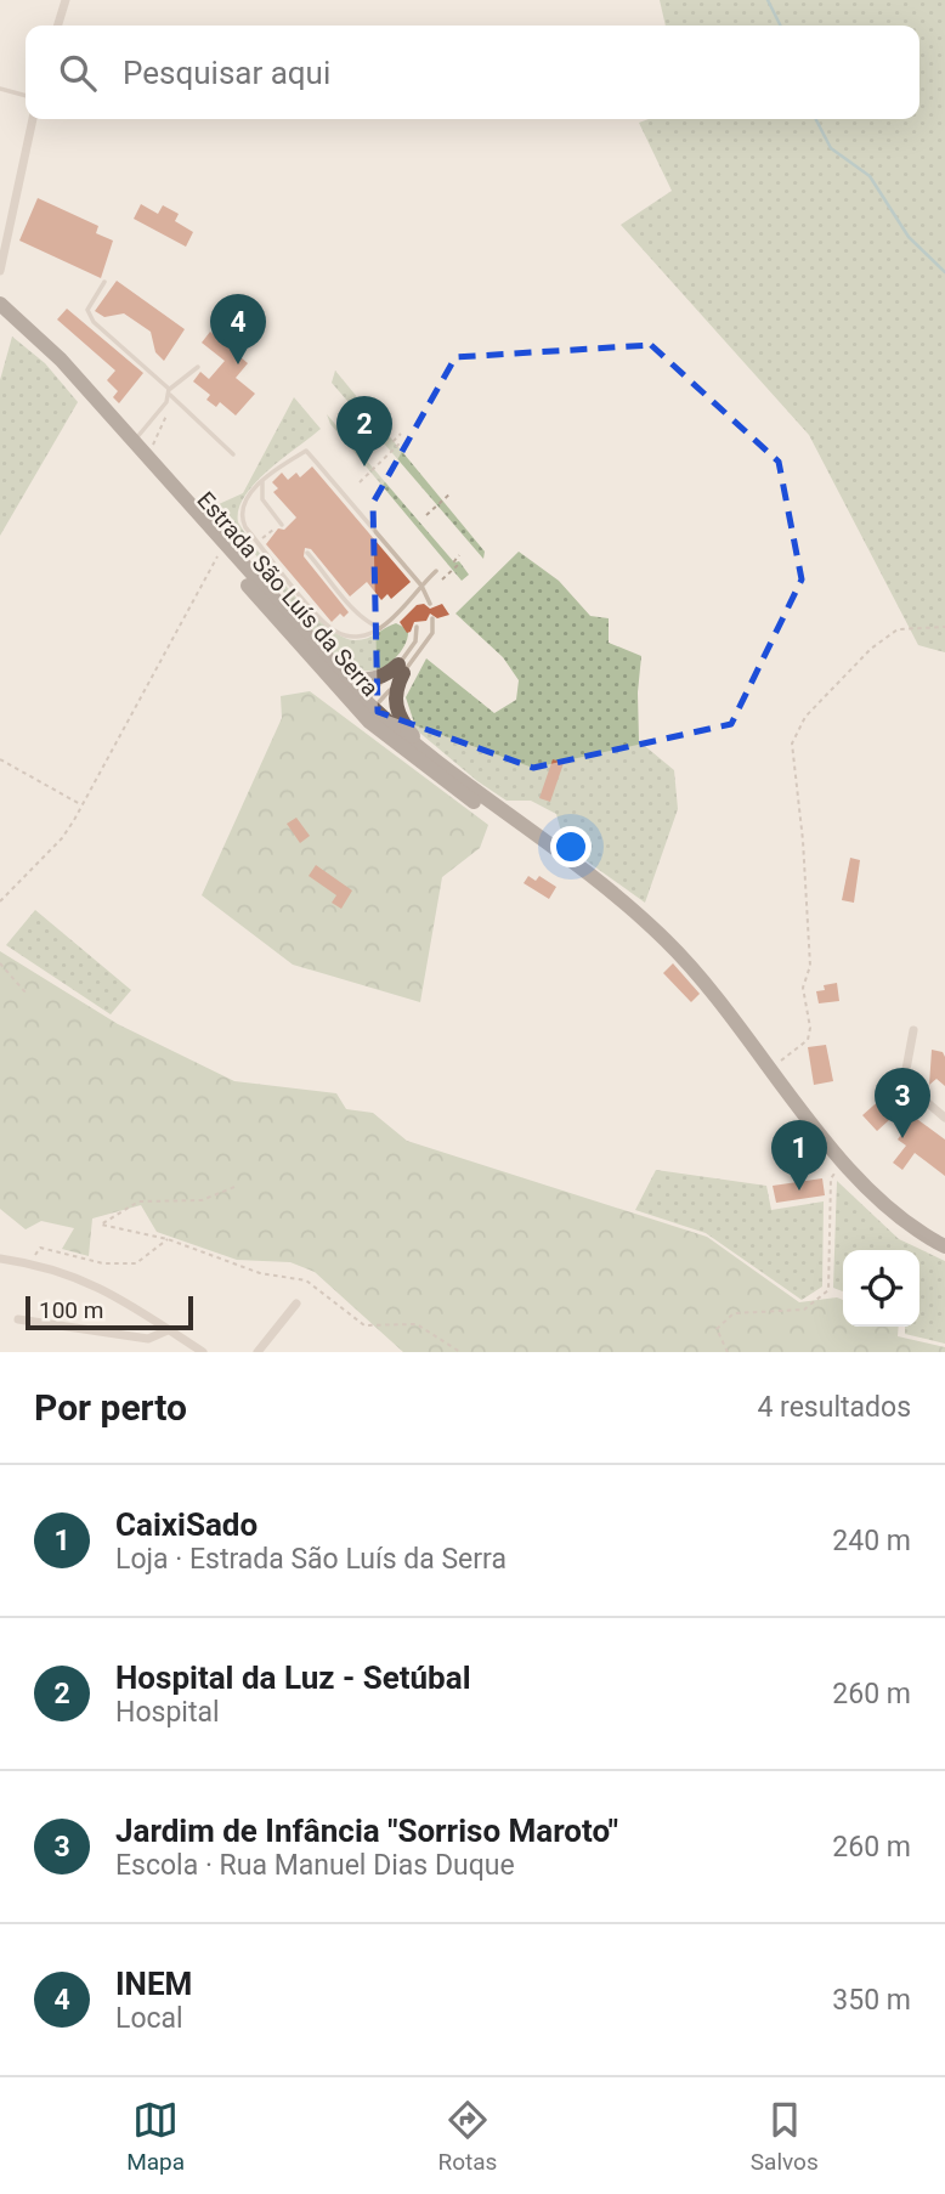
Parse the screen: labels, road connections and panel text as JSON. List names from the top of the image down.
{
  "streets": {
    "main road": ["Estrada São Luís da Serra"]
  },
  "scale_bar": "100 m",
  "page": {
    "search": "Pesquisar aqui",
    "pins": [
      "4",
      "2",
      "3",
      "1"
    ],
    "scale": "100 m",
    "heading": ["Por perto", "4 resultados"],
    "list": [
      {
        "mark": "1",
        "name": "CaixiSado",
        "note": "Loja · Estrada São Luís da Serra",
        "value": "240 m"
      },
      {
        "mark": "2",
        "name": "Hospital da Luz - Setúbal",
        "note": "Hospital",
        "value": "260 m"
      },
      {
        "mark": "3",
        "name": "Jardim de Infância \"Sorriso Maroto\"",
        "note": "Escola · Rua Manuel Dias Duque",
        "value": "260 m"
      },
      {
        "mark": "4",
        "name": "INEM",
        "note": "Local",
        "value": "350 m"
      }
    ],
    "nav": ["Mapa", "Rotas", "Salvos"]
  }
}
